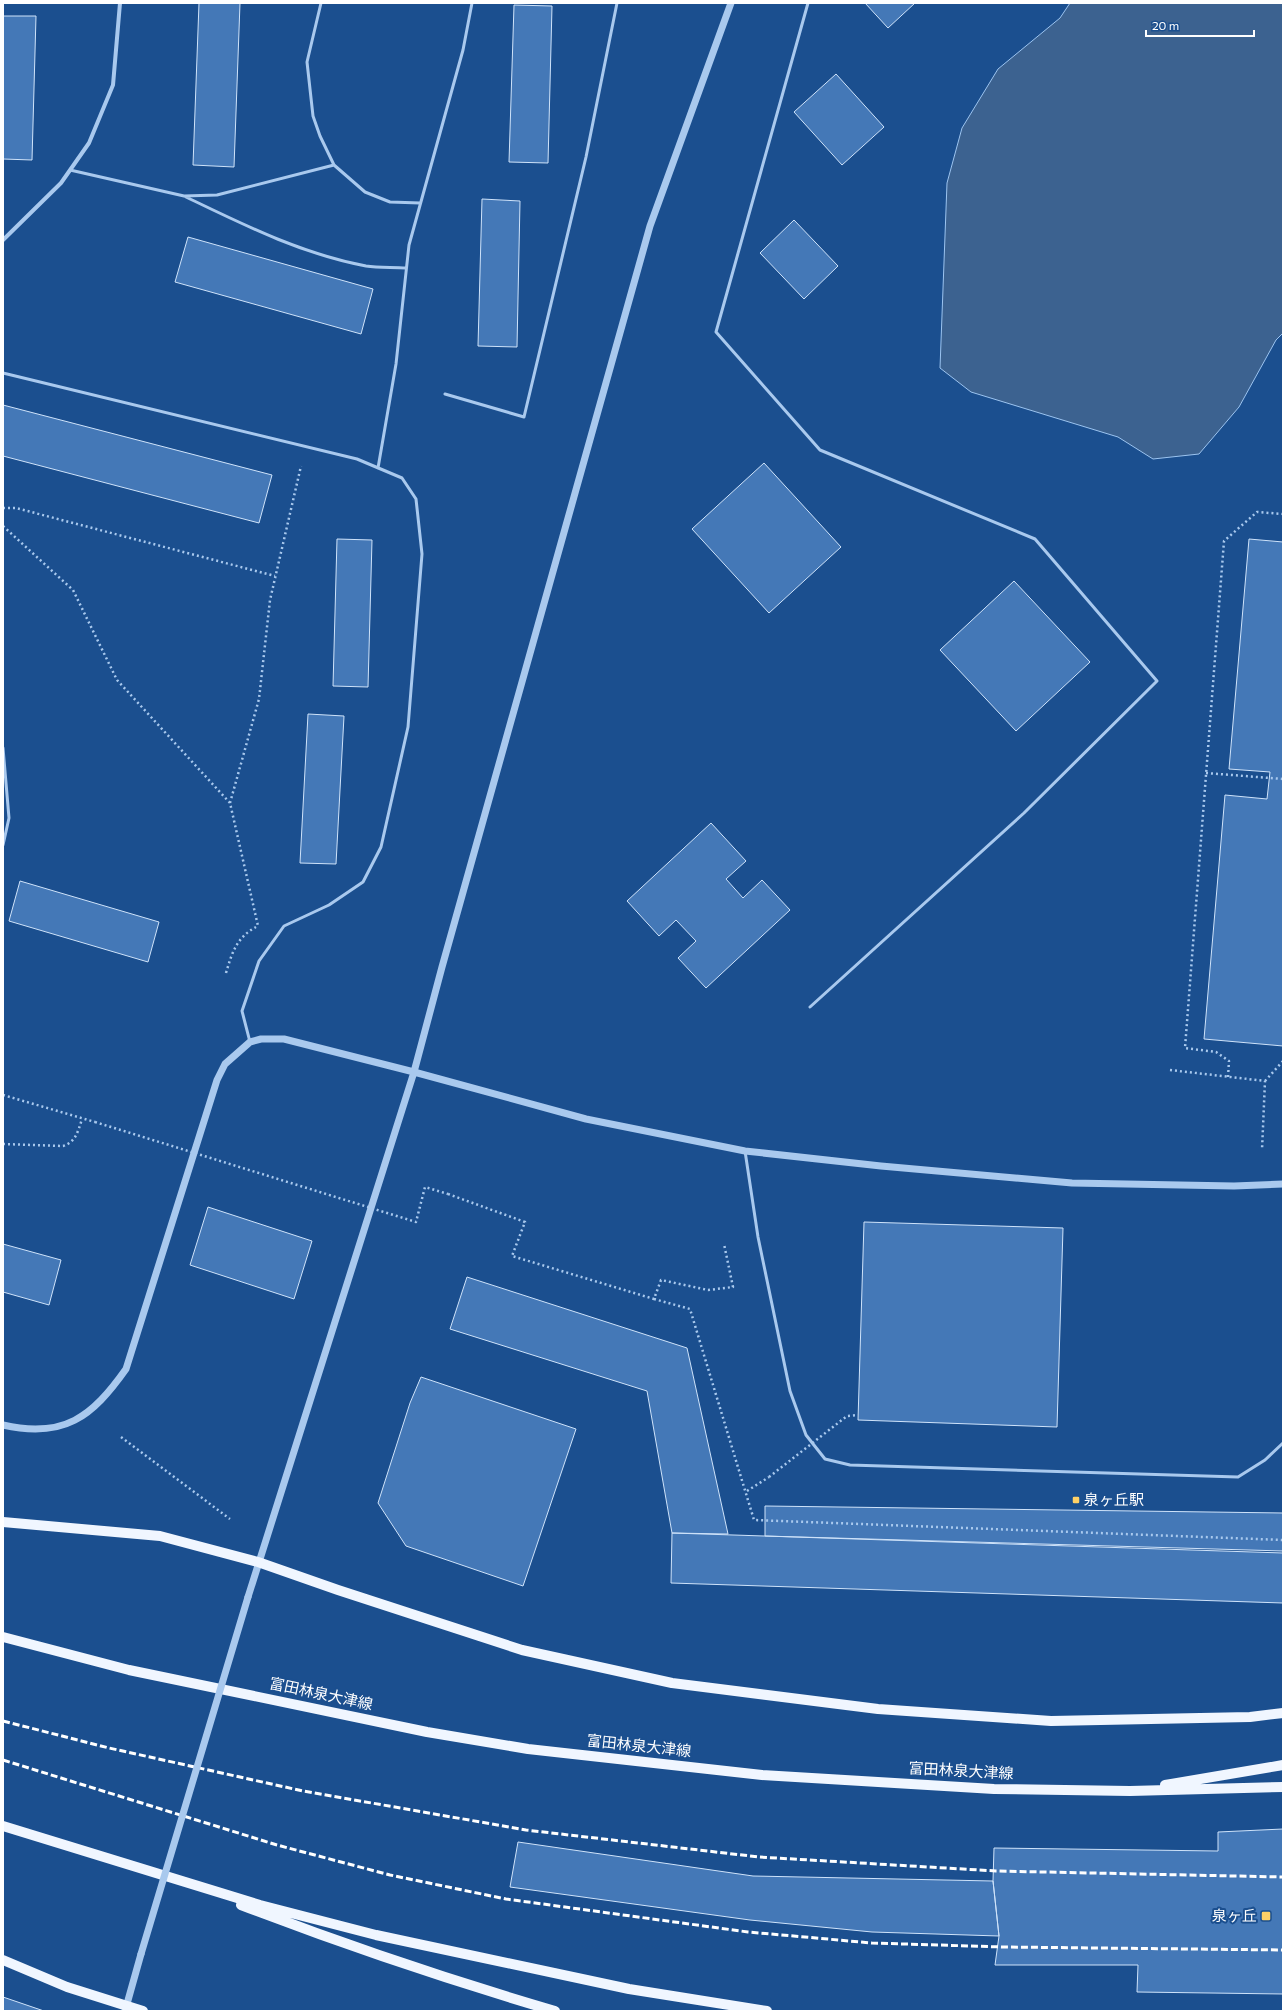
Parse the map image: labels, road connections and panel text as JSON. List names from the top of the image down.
{
  "streets": {
    "main road": ["富田林泉大津線"]
  },
  "places": {
    "transit": ["泉ヶ丘駅", "泉ヶ丘"]
  },
  "scale_bar": "20 m"
}
